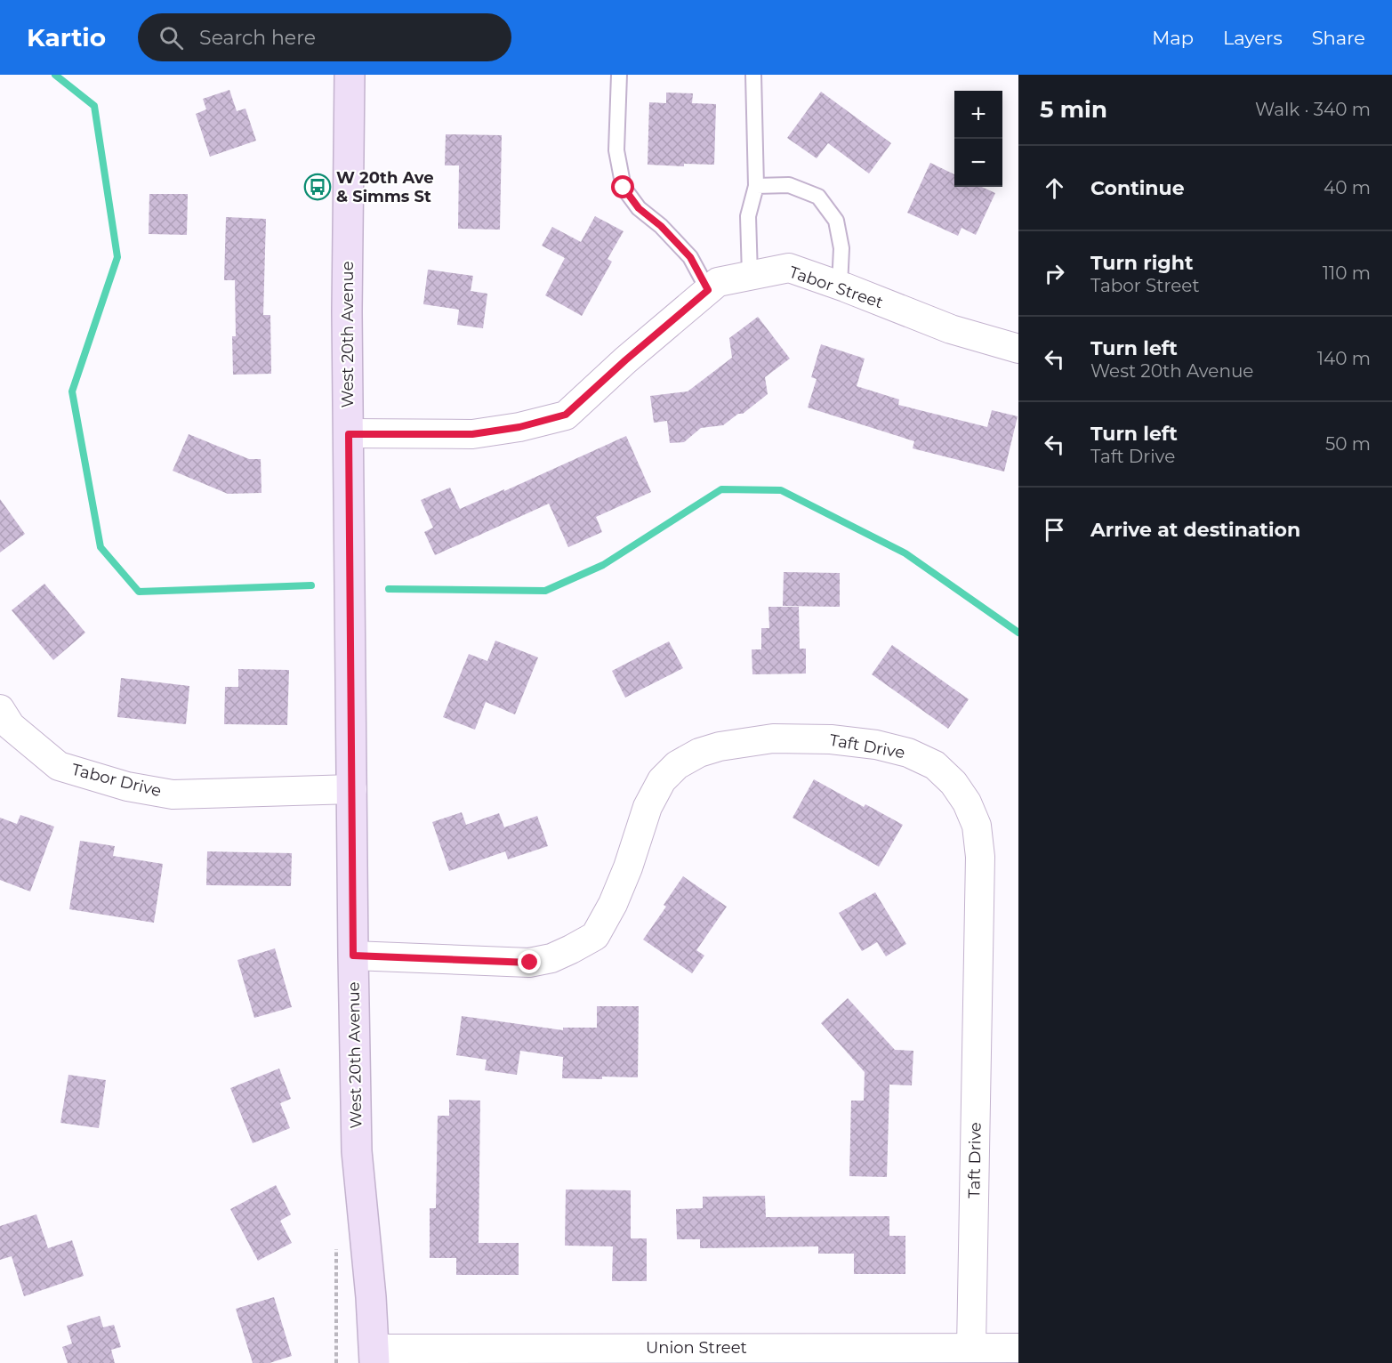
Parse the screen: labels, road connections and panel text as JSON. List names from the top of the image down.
{
  "streets": {
    "street": [
      "Tabor Street",
      "West 20th Avenue",
      "Taft Drive",
      "Tabor Drive",
      "Union Street"
    ]
  },
  "crossings": [
    ["Tabor Street", "West 20th Avenue"],
    ["West 20th Avenue", "Taft Drive"],
    ["West 20th Avenue", "Tabor Drive"],
    ["West 20th Avenue", "Union Street"],
    ["Taft Drive", "Union Street"]
  ],
  "places": {
    "bus stop": ["W 20th Ave & Simms St"]
  },
  "page": {
    "header": "Kartio",
    "search": "Search here",
    "nav": ["Map", "Layers", "Share"],
    "heading": ["5 min", "Walk · 340 m"],
    "map_buttons": ["+", "−"],
    "list": [
      ["Continue", "40 m"],
      ["Turn right", "Tabor Street", "110 m"],
      ["Turn left", "West 20th Avenue", "140 m"],
      ["Turn left", "Taft Drive", "50 m"],
      "Arrive at destination"
    ]
  }
}
